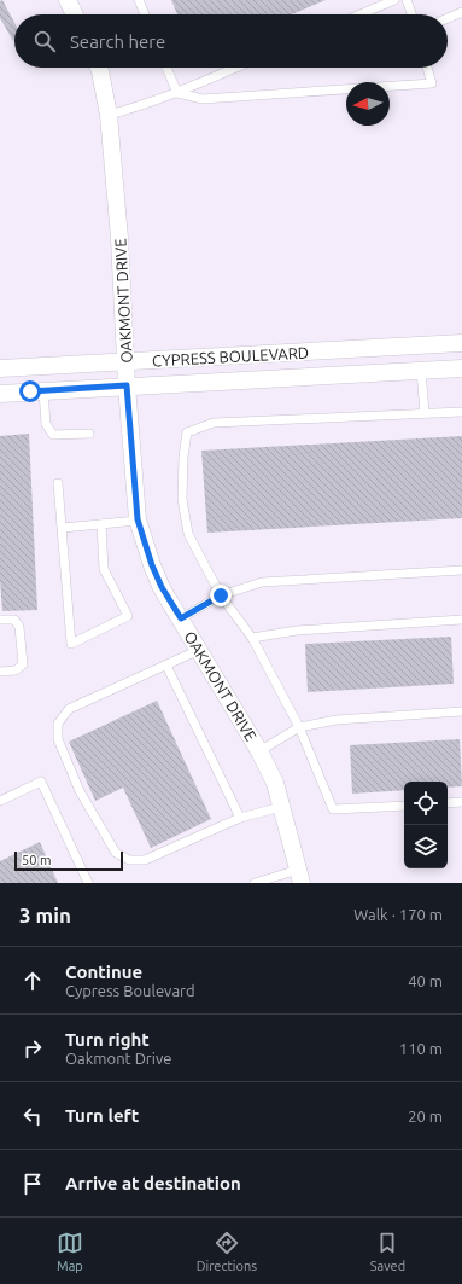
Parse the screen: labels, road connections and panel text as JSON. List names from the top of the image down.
{
  "streets": {
    "street": ["OAKMONT DRIVE", "CYPRESS BOULEVARD"]
  },
  "crossings": [
    ["OAKMONT DRIVE", "CYPRESS BOULEVARD"]
  ],
  "scale_bar": "50 m",
  "north": "left",
  "page": {
    "search": "Search here",
    "scale": "50 m",
    "heading": ["3 min", "Walk · 170 m"],
    "list": [
      ["Continue", "Cypress Boulevard", "40 m"],
      ["Turn right", "Oakmont Drive", "110 m"],
      ["Turn left", "20 m"],
      "Arrive at destination"
    ],
    "nav": ["Map", "Directions", "Saved"]
  }
}
